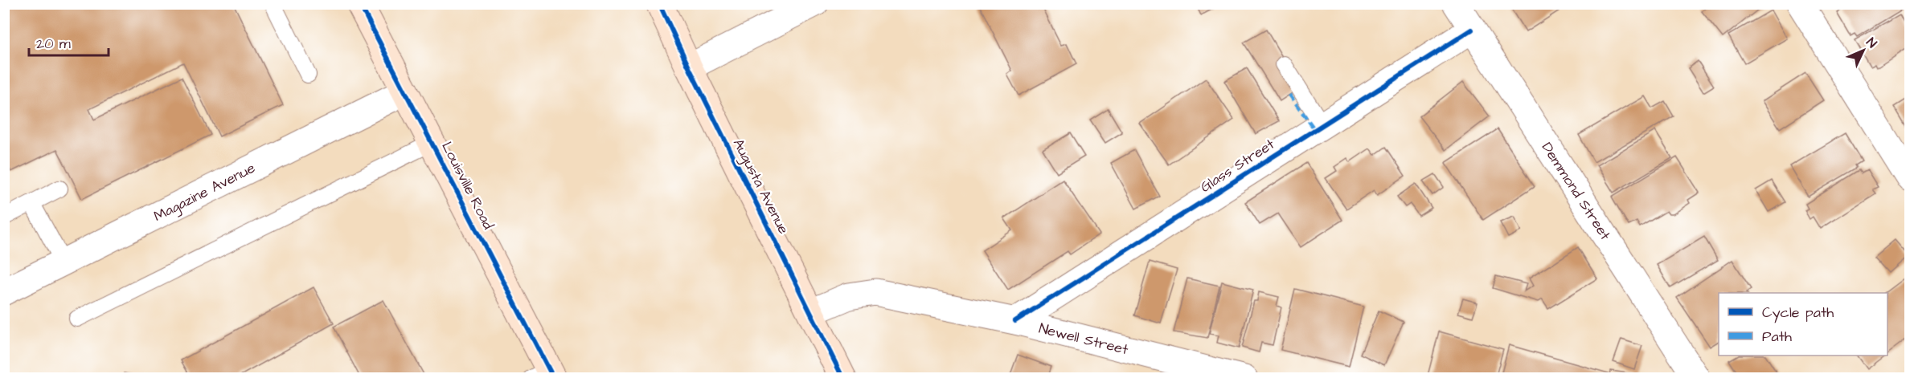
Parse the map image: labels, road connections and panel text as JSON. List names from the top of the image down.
{
  "streets": {
    "main road": ["Louisville Road", "Augusta Avenue"],
    "street": [
      "Glass Street",
      "Demmond Street",
      "Magazine Avenue",
      "Newell Street"
    ]
  },
  "crossings": [
    ["Glass Street", "Demmond Street"],
    ["Glass Street", "Newell Street"],
    ["Louisville Road", "Magazine Avenue"],
    ["Augusta Avenue", "Newell Street"]
  ],
  "legend": ["Cycle path", "Path"],
  "scale_bar": "20 m",
  "north": "top right"
}
